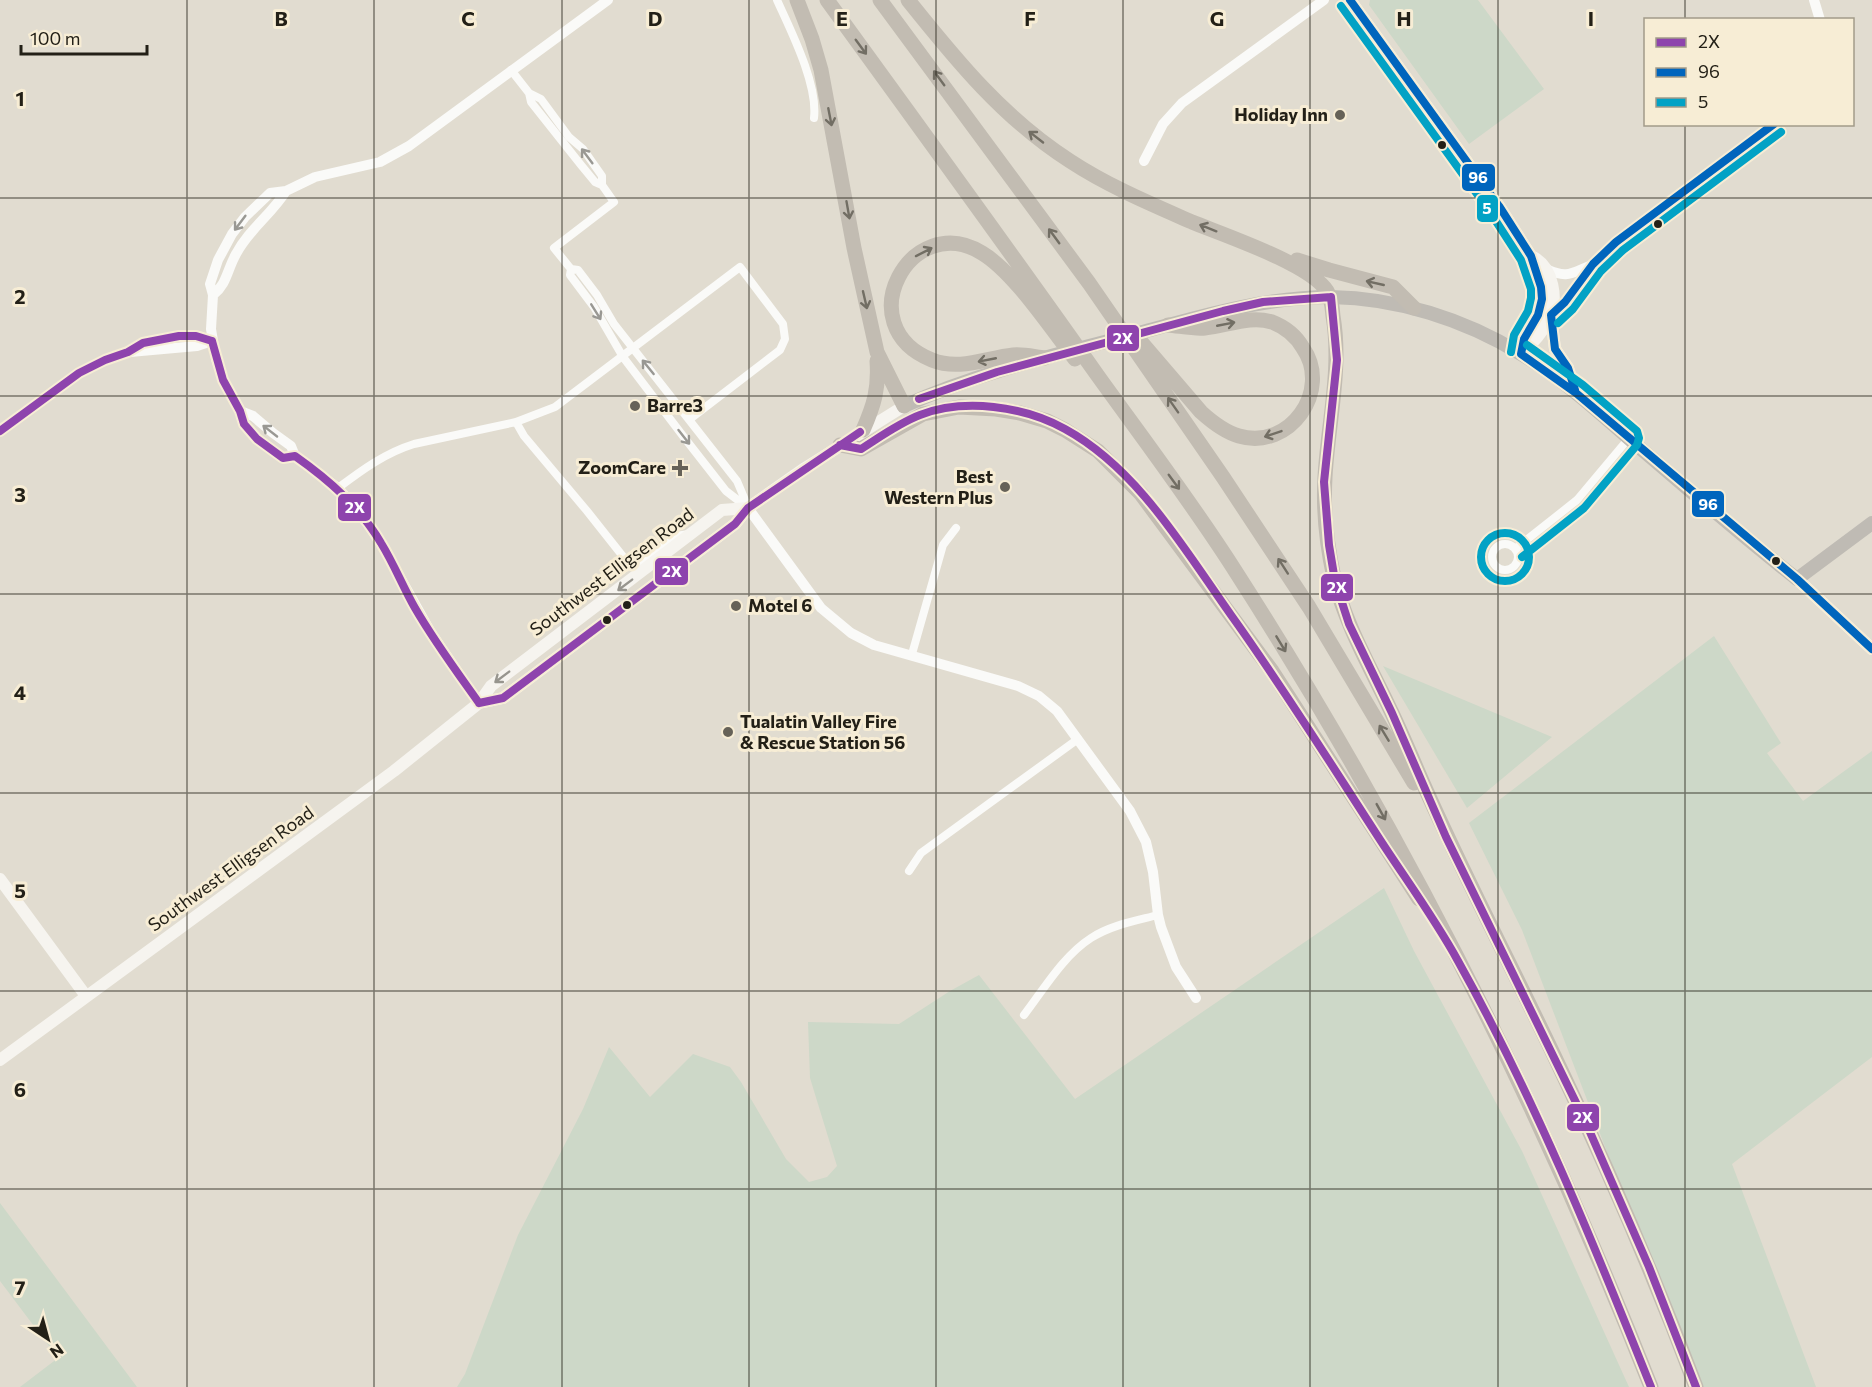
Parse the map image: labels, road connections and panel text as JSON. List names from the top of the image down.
{
  "streets": {
    "main road": ["Southwest Elligsen Road"]
  },
  "places": {
    "other": [
      "Holiday Inn",
      "Barre3",
      "Best Western Plus",
      "Motel 6",
      "Tualatin Valley Fire & Rescue Station 56"
    ],
    "health": ["ZoomCare"]
  },
  "lines": ["transit line 96", "transit line 5", "transit line 2X"],
  "legend": ["2X", "96", "5"],
  "scale_bar": "100 m",
  "north": "bottom right",
  "grid": {
    "columns": [
      "B",
      "C",
      "D",
      "E",
      "F",
      "G",
      "H",
      "I"
    ],
    "rows": [
      "1",
      "2",
      "3",
      "4",
      "5",
      "6",
      "7"
    ]
  }
}
